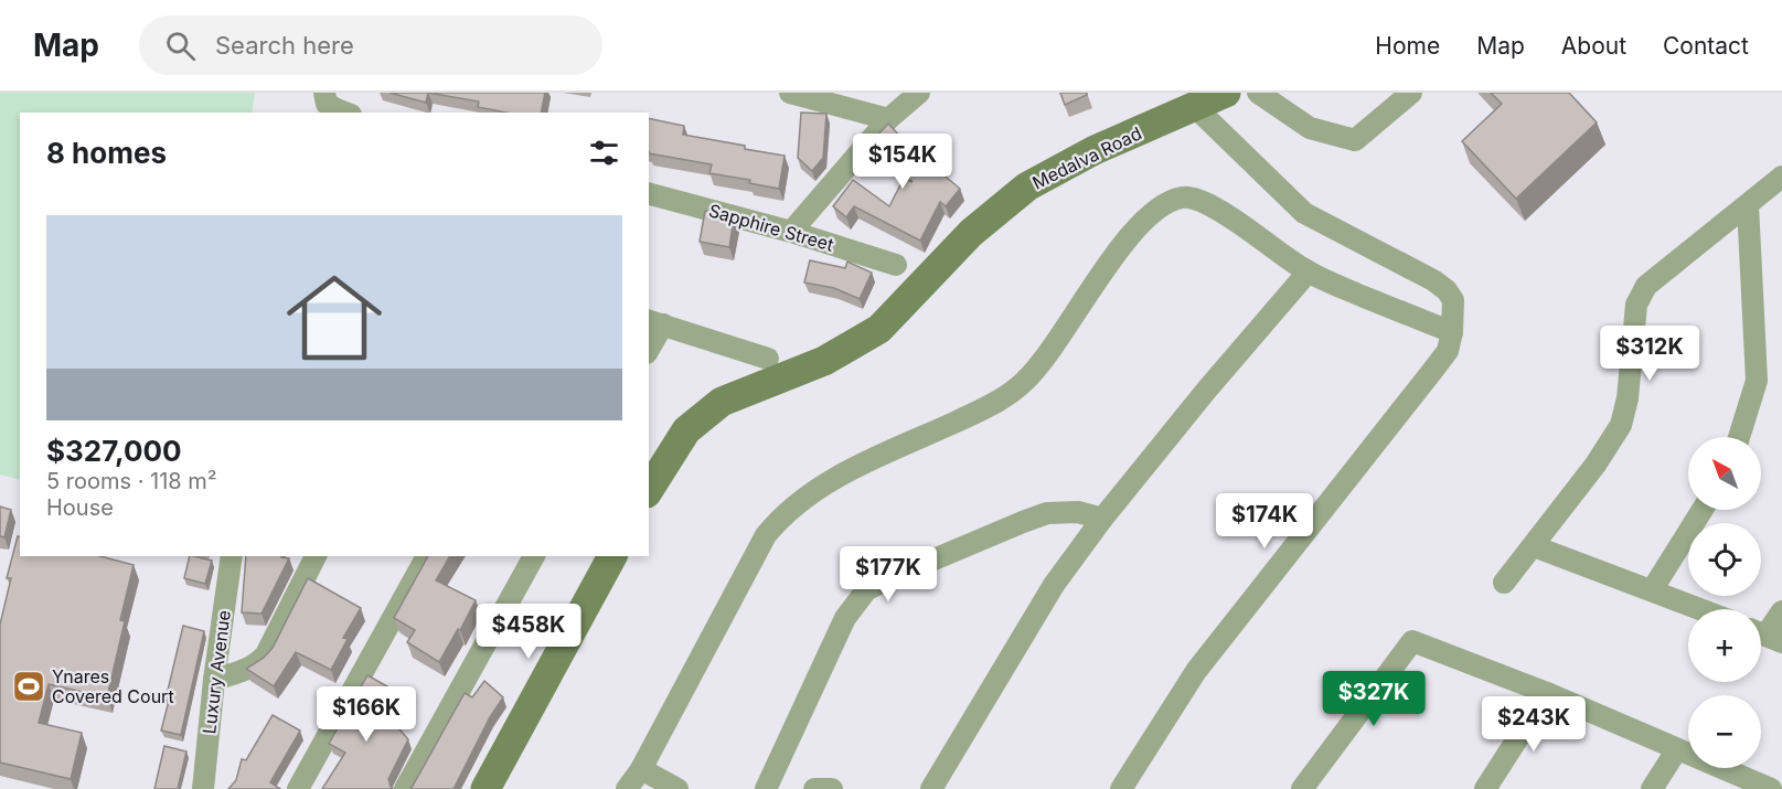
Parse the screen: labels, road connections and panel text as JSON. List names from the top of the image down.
{
  "streets": {
    "street": ["Medalva Road", "Sapphire Street", "Luxury Avenue"]
  },
  "places": {
    "sports": ["Ynares Covered Court"]
  },
  "north": "top left",
  "page": {
    "header": "Map",
    "search": "Search here",
    "nav": [
      "Home",
      "Map",
      "About",
      "Contact"
    ],
    "heading": "8 homes",
    "price": [
      "$154K",
      "$312K",
      "$174K",
      "$177K",
      "$458K",
      "$327K",
      "$166K",
      "$243K"
    ],
    "list": [
      {
        "name": "$327,000",
        "note": "5 rooms · 118 m² · House"
      }
    ],
    "map_buttons": ["+", "−"]
  }
}
